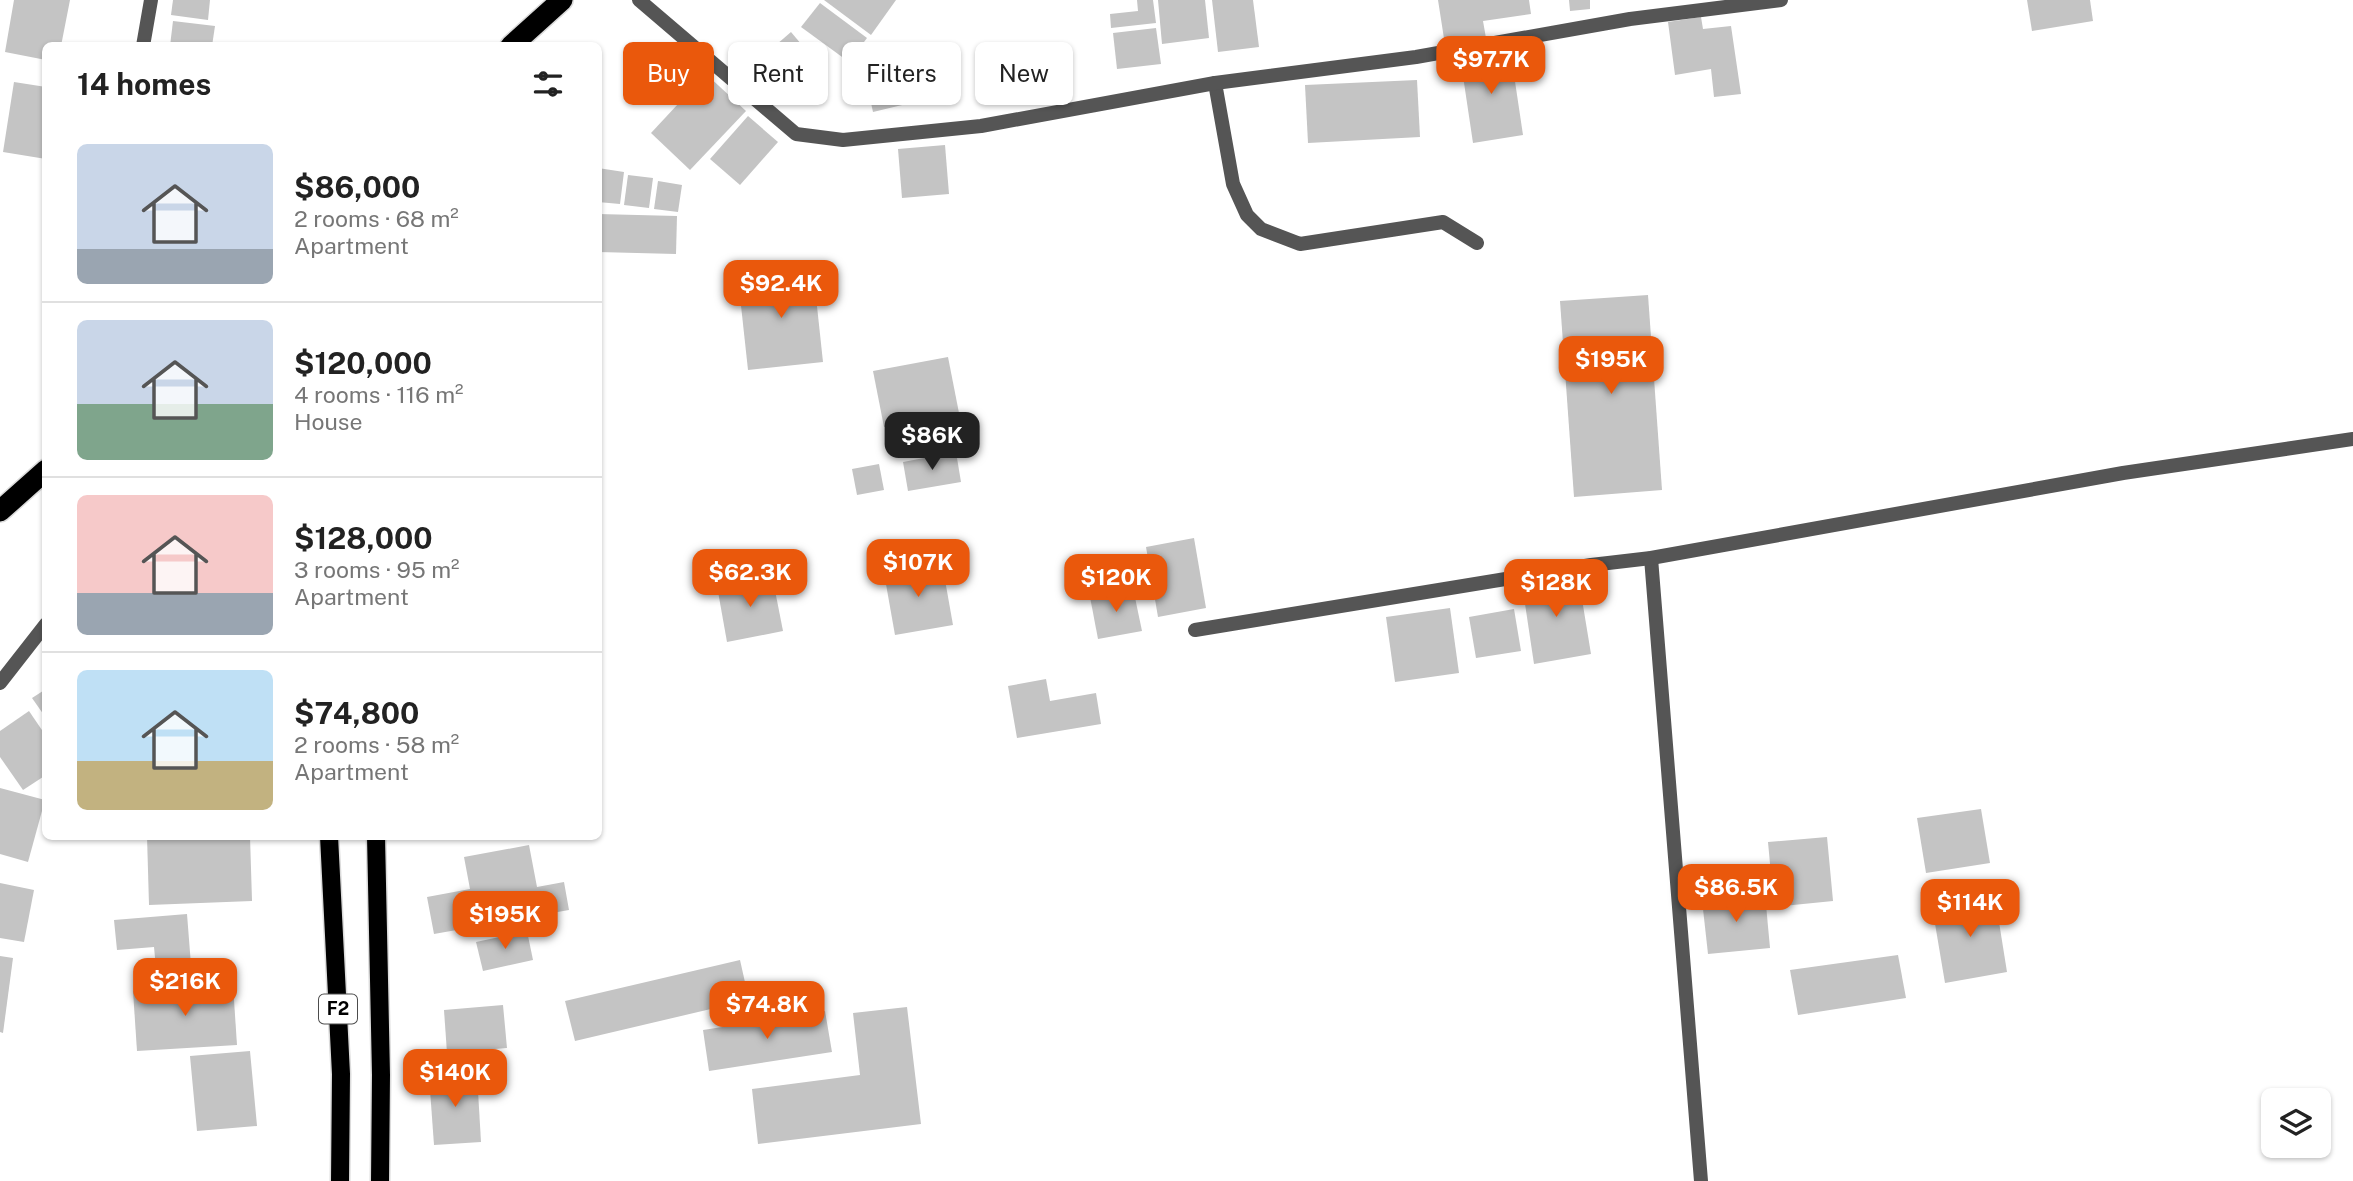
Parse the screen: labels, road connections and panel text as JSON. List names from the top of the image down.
{
  "streets": {
    "main road": ["F2"]
  },
  "page": {
    "price": [
      "$97.7K",
      "$92.4K",
      "$195K",
      "$86K",
      "$107K",
      "$62.3K",
      "$120K",
      "$128K",
      "$86.5K",
      "$114K",
      "$195K",
      "$216K",
      "$74.8K",
      "$140K"
    ],
    "chip": [
      "Buy",
      "Rent",
      "Filters",
      "New"
    ],
    "heading": "14 homes",
    "list": [
      {
        "name": "$86,000",
        "note": "2 rooms · 68 m² · Apartment"
      },
      {
        "name": "$120,000",
        "note": "4 rooms · 116 m² · House"
      },
      {
        "name": "$128,000",
        "note": "3 rooms · 95 m² · Apartment"
      },
      {
        "name": "$74,800",
        "note": "2 rooms · 58 m² · Apartment"
      }
    ]
  }
}
